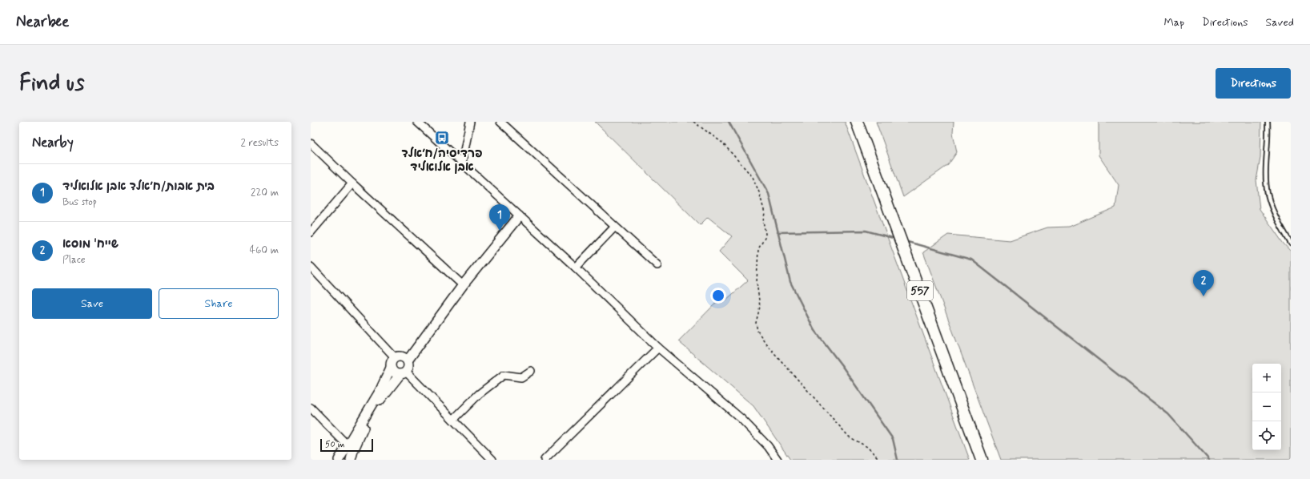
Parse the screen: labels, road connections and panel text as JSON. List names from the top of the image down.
{
  "streets": {
    "main road": ["557"]
  },
  "places": {
    "bus stop": ["פרדיסיה/ח׳אלד אבן אלואליד"]
  },
  "scale_bar": "50 m",
  "page": {
    "header": "Nearbee",
    "nav": ["Map", "Directions", "Saved"],
    "buttons": [
      "Directions",
      ["Save", "Share"]
    ],
    "title": "Find us",
    "heading": ["Nearby", "2 results"],
    "list": [
      {
        "mark": "1",
        "name": "בית אבות/ח׳אלד אבן אלואליד",
        "note": "Bus stop",
        "value": "220 m"
      },
      {
        "mark": "2",
        "name": "שייח' מוסא",
        "note": "Place",
        "value": "460 m"
      }
    ],
    "pins": ["1", "2"],
    "map_buttons": ["+", "−"],
    "scale": "50 m"
  }
}
